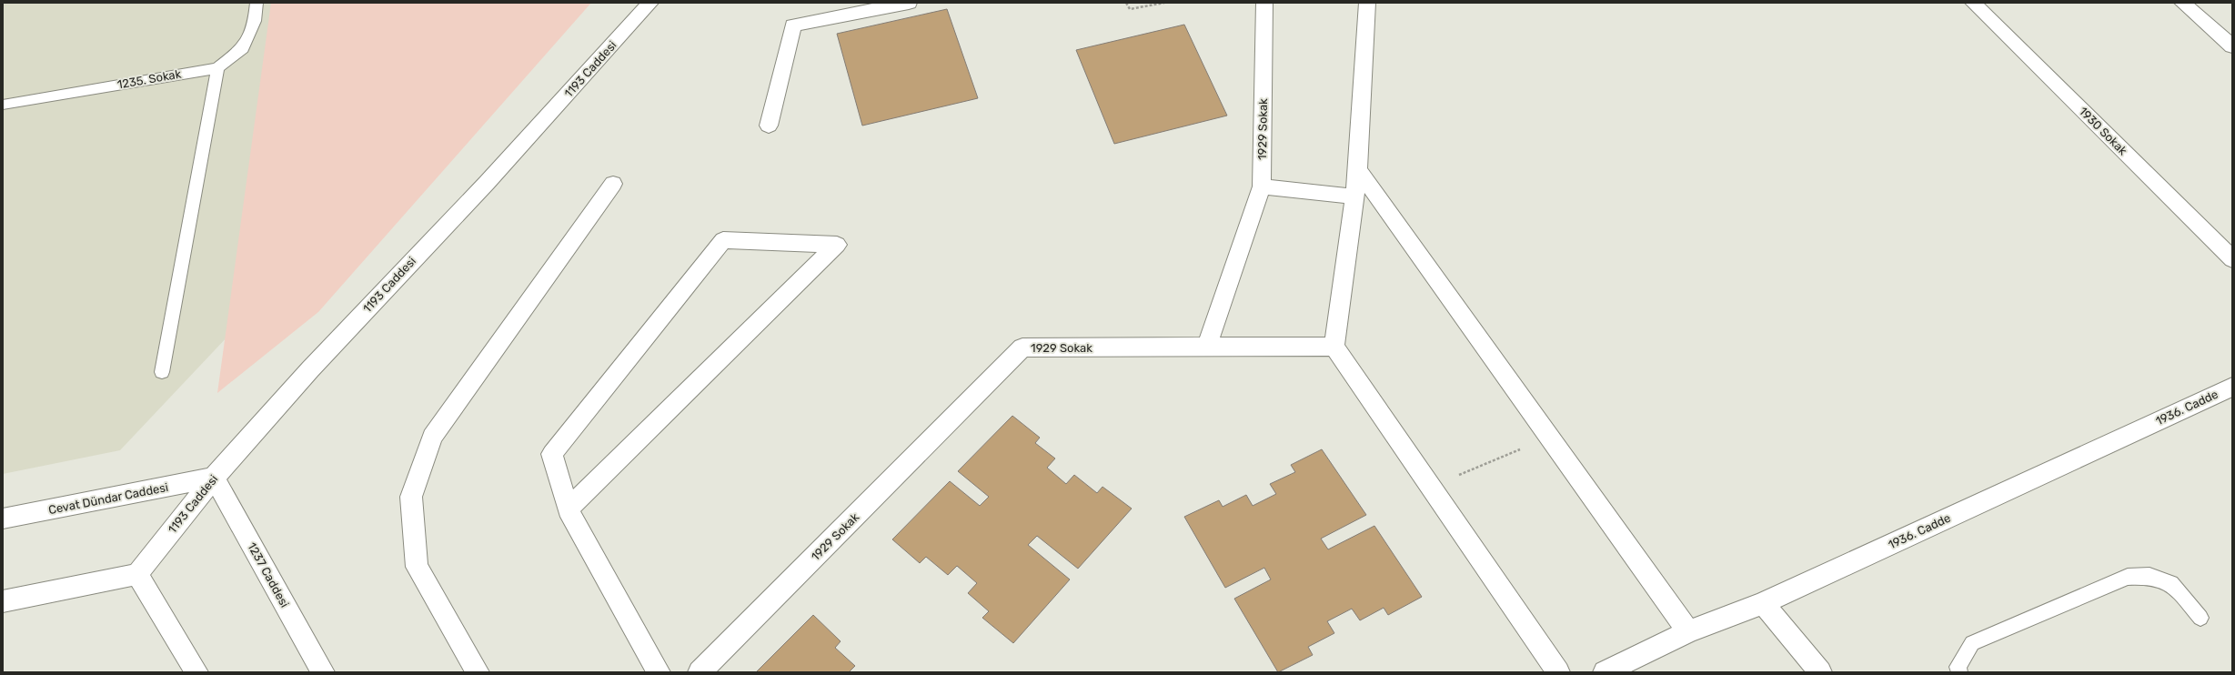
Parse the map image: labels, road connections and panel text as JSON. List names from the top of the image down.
{
  "streets": {
    "street": [
      "1193 Caddesi",
      "1929 Sokak",
      "1930 Sokak",
      "1936. Cadde",
      "Cevat Dündar Caddesi",
      "1237 Caddesi"
    ],
    "lane": ["1235. Sokak"]
  },
  "crossings": [
    ["1193 Caddesi", "Cevat Dündar Caddesi"],
    ["1193 Caddesi", "1237 Caddesi"],
    ["Cevat Dündar Caddesi", "1237 Caddesi"]
  ]
}
